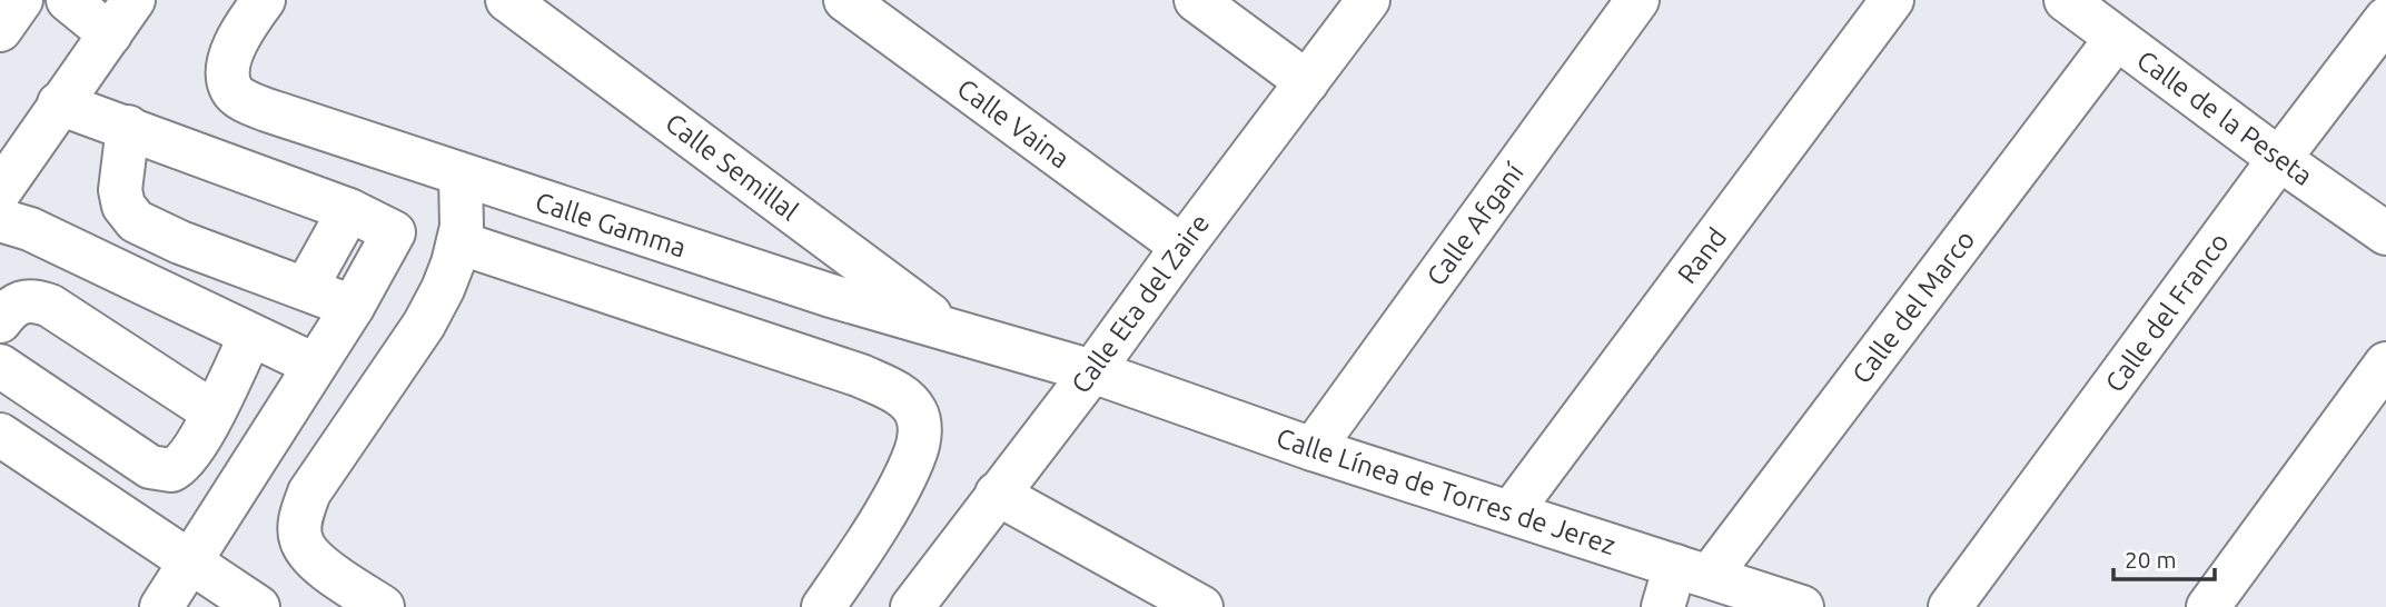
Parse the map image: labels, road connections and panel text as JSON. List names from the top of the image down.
{
  "streets": {
    "street": [
      "Calle de la Peseta",
      "Calle Vaina",
      "Calle Semillal",
      "Calle Gamma",
      "Calle Afganí",
      "Rand",
      "Calle Eta del Zaire",
      "Calle del Marco",
      "Calle del Franco",
      "Calle Línea de Torres de Jerez"
    ]
  },
  "crossings": [
    ["Calle de la Peseta", "Calle del Marco"],
    ["Calle de la Peseta", "Calle del Franco"],
    ["Calle Vaina", "Calle Eta del Zaire"],
    ["Calle Semillal", "Calle Gamma"],
    ["Calle Gamma", "Calle Eta del Zaire"],
    ["Calle Gamma", "Calle Línea de Torres de Jerez"],
    ["Calle Afganí", "Calle Línea de Torres de Jerez"],
    ["Rand", "Calle Línea de Torres de Jerez"],
    ["Calle Eta del Zaire", "Calle Línea de Torres de Jerez"],
    ["Calle del Marco", "Calle Línea de Torres de Jerez"]
  ],
  "scale_bar": "20 m"
}
